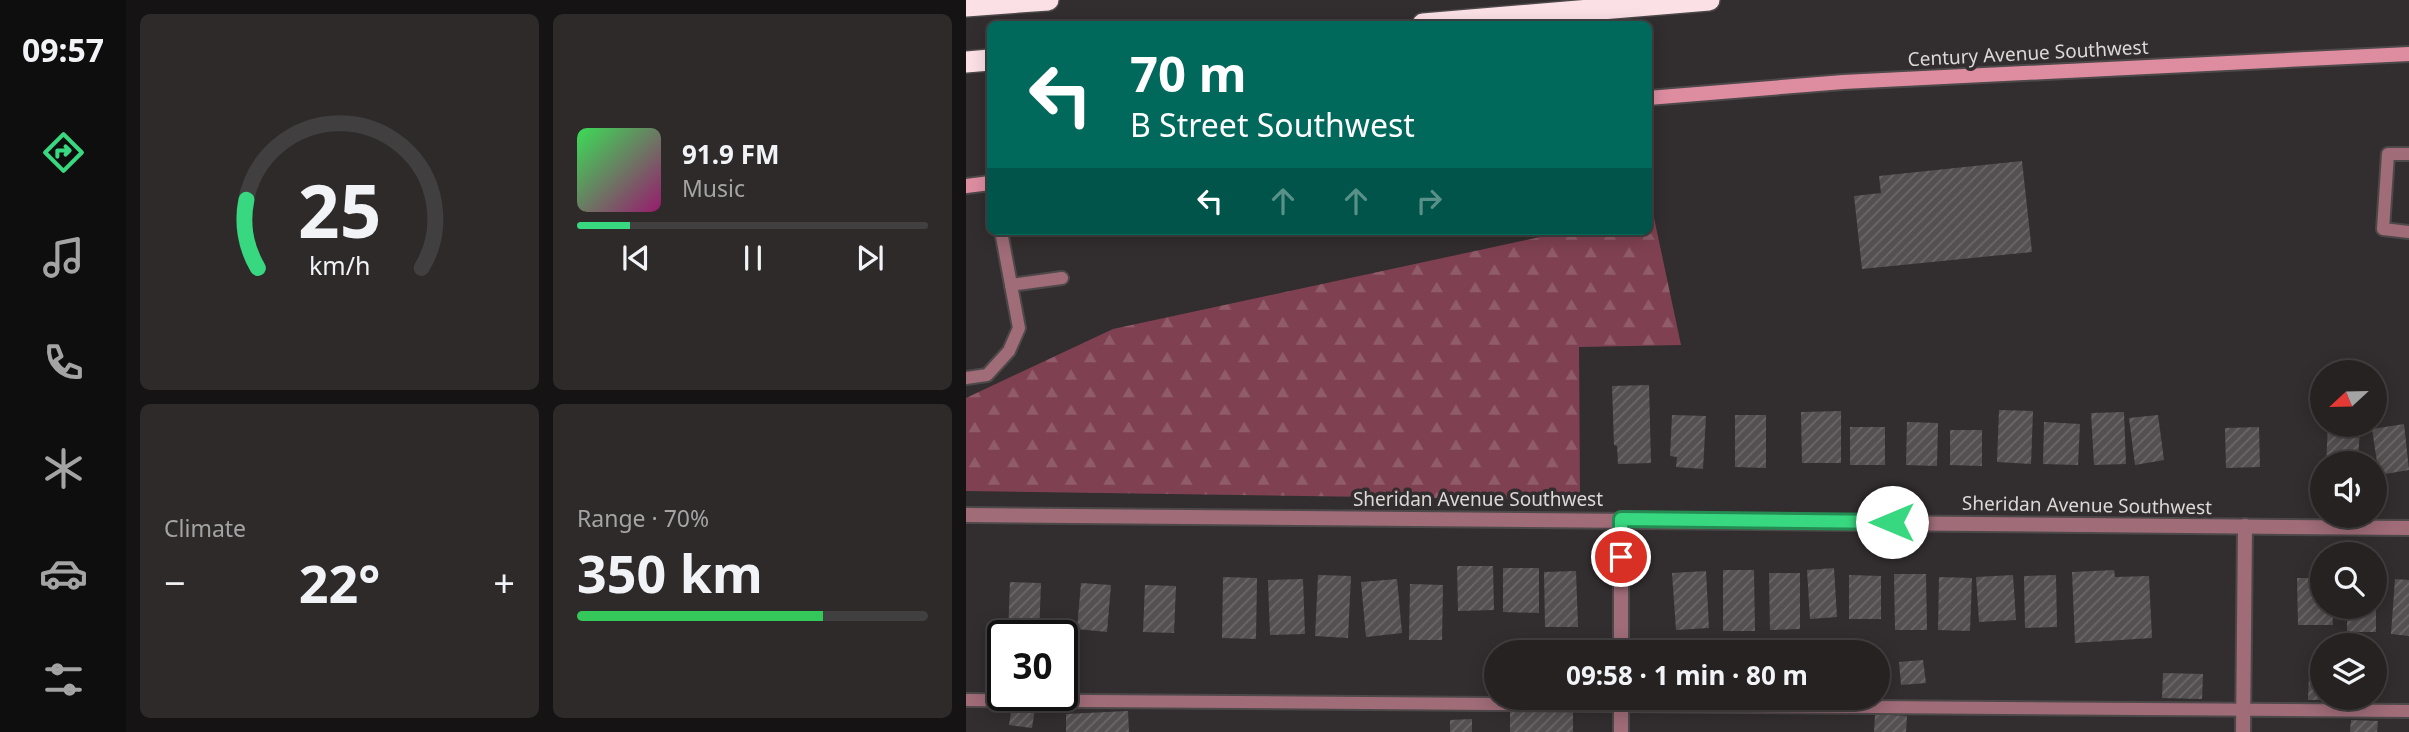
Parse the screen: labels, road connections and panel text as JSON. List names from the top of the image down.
{
  "streets": {
    "street": ["Century Avenue Southwest", "Sheridan Avenue Southwest"]
  },
  "north": "left",
  "page": {
    "tabs": "09:57",
    "turn": ["70 m", "B Street Southwest"],
    "song": ["91.9 FM", "Music"],
    "tile": [
      "Climate",
      ["Range · 70%", "350 km"]
    ],
    "heat": ["−", "22°", "+"],
    "limit": "30",
    "trip": "09:58 · 1 min · 80 m",
    "gauge": ["25", "km/h"]
  }
}
